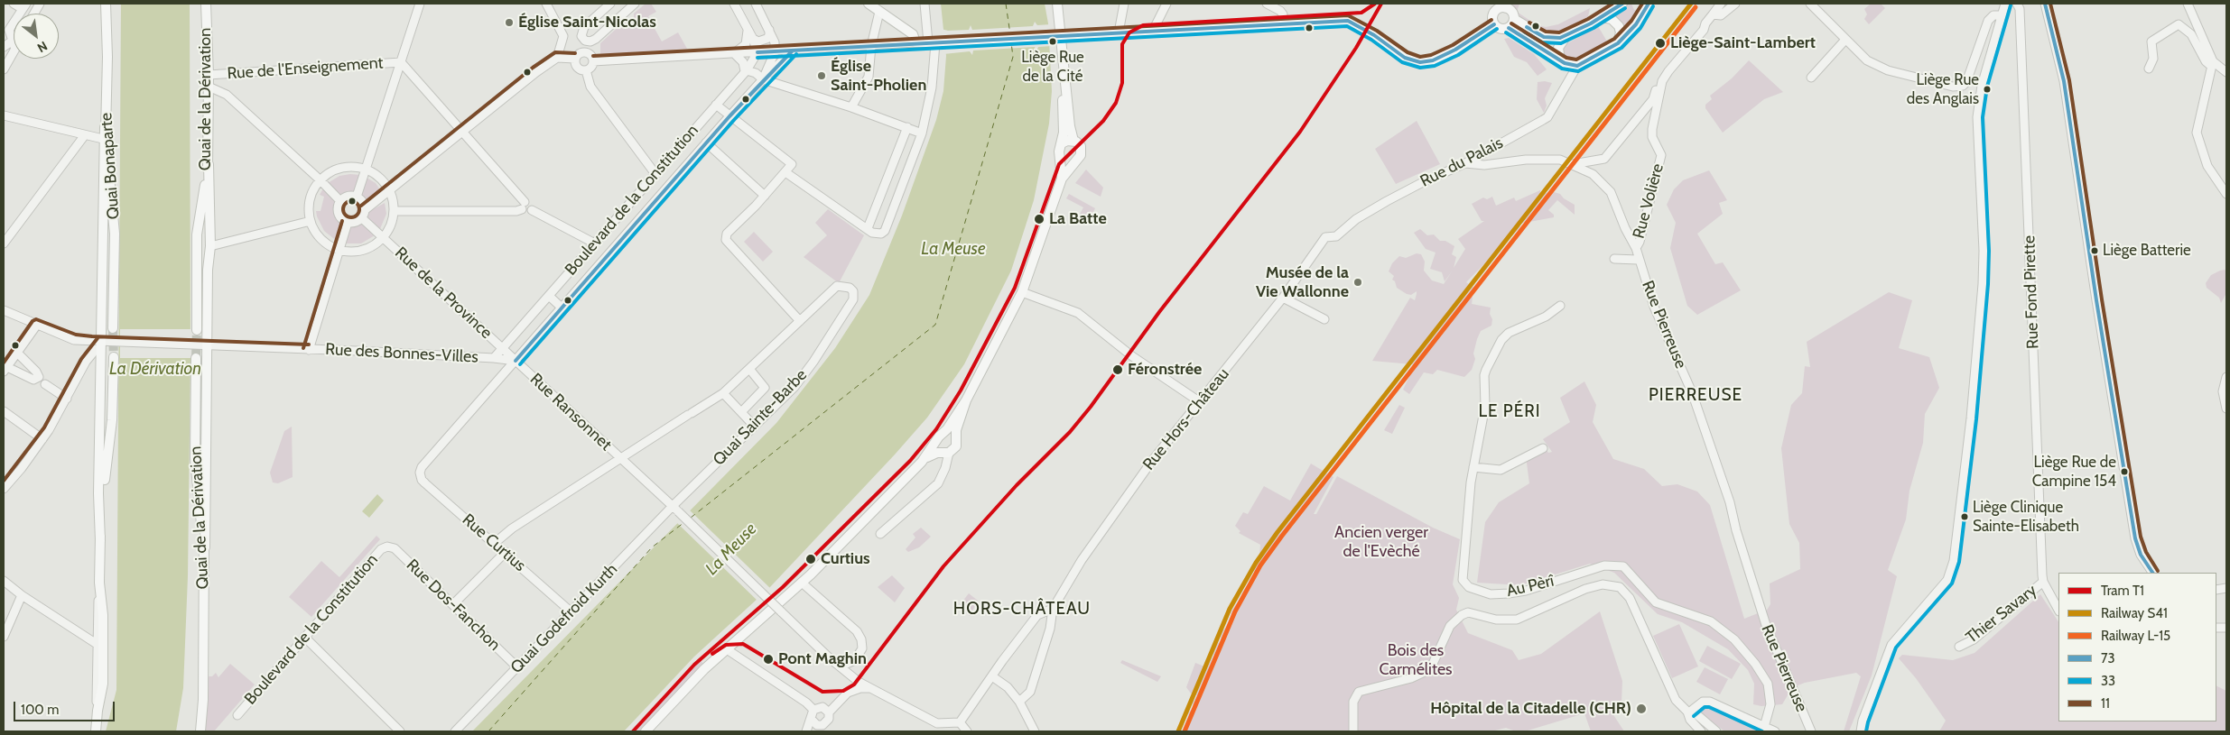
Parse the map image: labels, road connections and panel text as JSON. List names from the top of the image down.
{
  "streets": {
    "main road": ["Quai de la Dérivation", "Quai Bonaparte"],
    "street": [
      "Rue de l'Enseignement",
      "Rue du Palais",
      "Boulevard de la Constitution",
      "Rue Volière",
      "Rue Fond Pirette",
      "Rue de la Province",
      "Rue Pierreuse",
      "Rue des Bonnes-Villes",
      "Rue Ransonnet",
      "Quai Sainte-Barbe",
      "Rue Hors-Château",
      "Rue Curtius",
      "Au Pèrî",
      "Rue Dos-Fanchon",
      "Thier Savary",
      "Quai Godefroid Kurth"
    ]
  },
  "crossings": [
    ["Rue de l'Enseignement", "Quai de la Dérivation"],
    ["Rue du Palais", "Rue Pierreuse"],
    ["Rue du Palais", "Rue Hors-Château"],
    ["Boulevard de la Constitution", "Rue de la Province"],
    ["Boulevard de la Constitution", "Rue des Bonnes-Villes"],
    ["Boulevard de la Constitution", "Rue Ransonnet"],
    ["Boulevard de la Constitution", "Rue Curtius"],
    ["Boulevard de la Constitution", "Rue Dos-Fanchon"],
    ["Rue Volière", "Rue Pierreuse"],
    ["Rue Fond Pirette", "Thier Savary"],
    ["Rue de la Province", "Rue Ransonnet"],
    ["Rue des Bonnes-Villes", "Rue Ransonnet"],
    ["Rue Ransonnet", "Quai Sainte-Barbe"],
    ["Rue Ransonnet", "Quai Godefroid Kurth"],
    ["Quai Sainte-Barbe", "Quai Godefroid Kurth"],
    ["Rue Curtius", "Quai Godefroid Kurth"],
    ["Rue Dos-Fanchon", "Quai Godefroid Kurth"]
  ],
  "districts": ["PIERREUSE", "LE PÉRI", "HORS-CHÂTEAU"],
  "water": ["La Meuse", "La Dérivation"],
  "parks": ["Ancien verger de l'Evèché", "Bois des Carmélites"],
  "places": [
    "Église Saint-Nicolas",
    "Liège Rue de la Cité",
    "Liège-Saint-Lambert",
    "Église Saint-Pholien",
    "Liège Rue des Anglais",
    "La Batte",
    "Liège Batterie",
    "Musée de la Vie Wallonne",
    "Féronstrée",
    "Liège Rue de Campine 154",
    "Liège Clinique Sainte-Elisabeth",
    "Curtius",
    "Pont Maghin",
    "Hôpital de la Citadelle (CHR)"
  ],
  "lines": [
    "tram line T1",
    "rail line S41",
    "transit line 73",
    "transit line 11",
    "transit line 33",
    "rail line L-15"
  ],
  "legend": [
    "Tram T1",
    "Railway S41",
    "Railway L-15",
    "73",
    "33",
    "11"
  ],
  "scale_bar": "100 m",
  "north": "bottom right"
}
